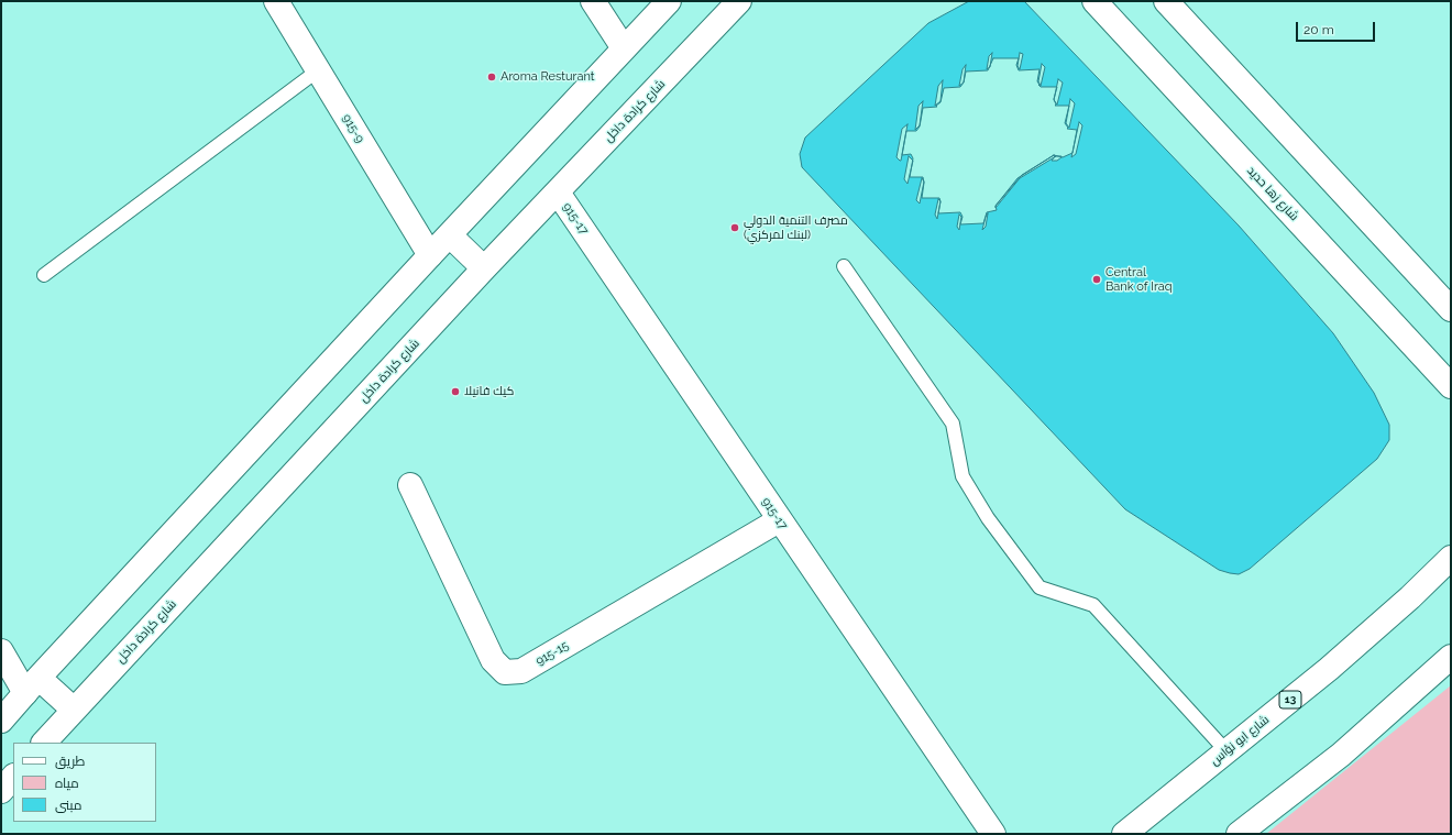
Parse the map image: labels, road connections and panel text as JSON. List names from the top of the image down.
{
  "streets": {
    "main road": [
      "شارع كرادة داخل",
      "915-9",
      "شارع زها حديد",
      "915-17",
      "915-15",
      "13",
      "شارع ابو نؤاس"
    ]
  },
  "crossings": [
    ["شارع كرادة داخل", "915-17"],
    ["915-17", "915-15"]
  ],
  "places": [
    "Aroma Resturant",
    "مصرف التنمية الدولي (لبنك لمركزي)",
    "Central Bank of Iraq",
    "كيك فانيلا"
  ],
  "legend": ["طريق", "مياه", "مبنى"],
  "scale_bar": "20 m"
}
